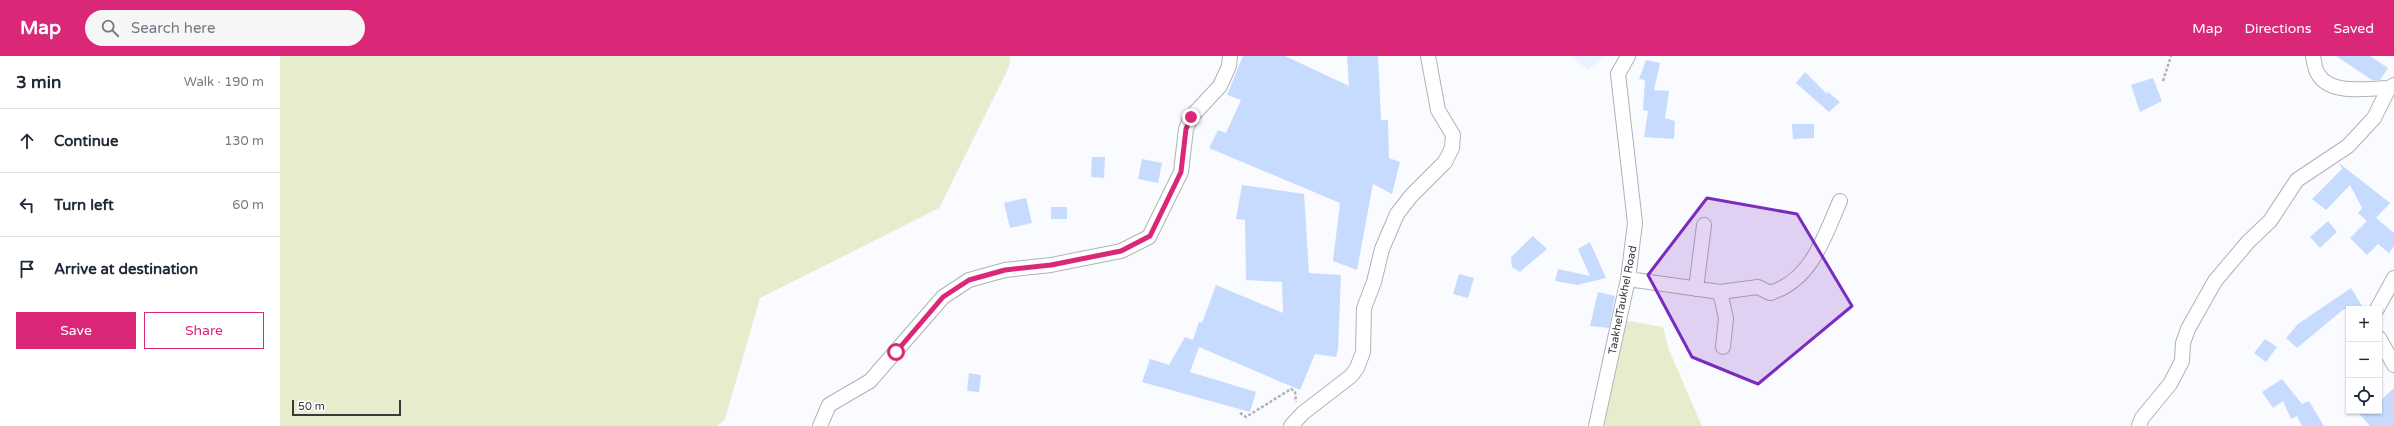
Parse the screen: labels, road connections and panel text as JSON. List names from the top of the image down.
{
  "streets": {
    "street": ["TaakhelTaukhel Road"]
  },
  "scale_bar": "50 m",
  "page": {
    "header": "Map",
    "search": "Search here",
    "nav": ["Map", "Directions", "Saved"],
    "heading": ["3 min", "Walk · 190 m"],
    "list": [
      ["Continue", "130 m"],
      ["Turn left", "60 m"],
      "Arrive at destination"
    ],
    "buttons": ["Save", "Share"],
    "map_buttons": ["+", "−"],
    "scale": "50 m"
  }
}
